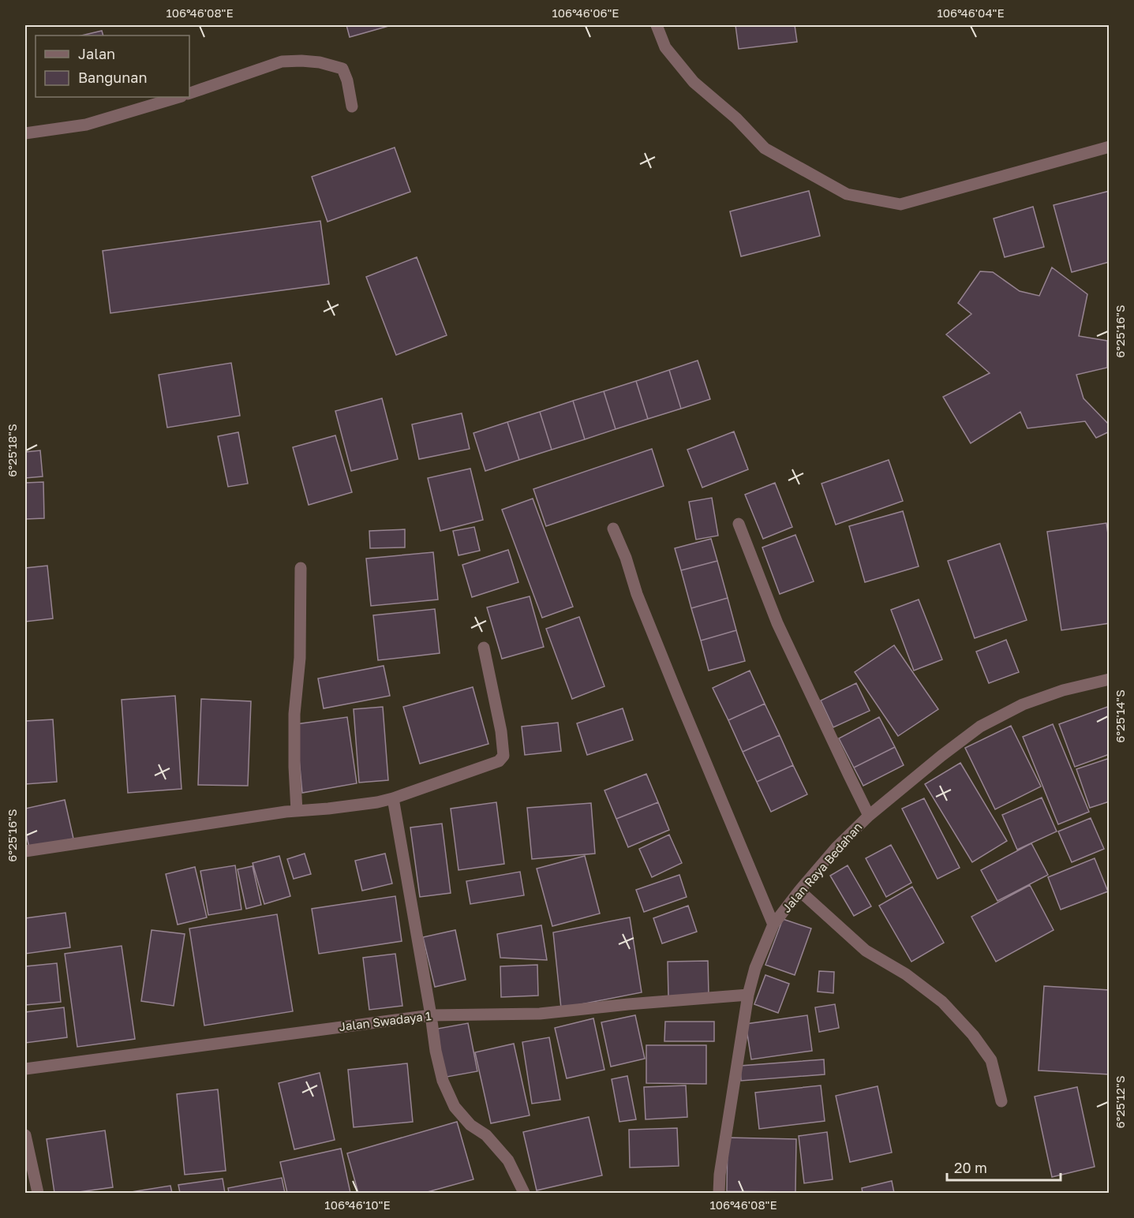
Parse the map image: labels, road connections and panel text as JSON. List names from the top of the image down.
{
  "streets": {
    "street": ["Jalan Raya Bedahan", "Jalan Swadaya 1"]
  },
  "crossings": [
    ["Jalan Raya Bedahan", "Jalan Swadaya 1"]
  ],
  "legend": ["Jalan", "Bangunan"],
  "scale_bar": "20 m",
  "coordinates": [
    "106°46'08\"E",
    "106°46'06\"E",
    "106°46'04\"E",
    "6°25'16\"S",
    "6°25'18\"S",
    "6°25'14\"S",
    "6°25'12\"S",
    "106°46'10\"E"
  ]
}
